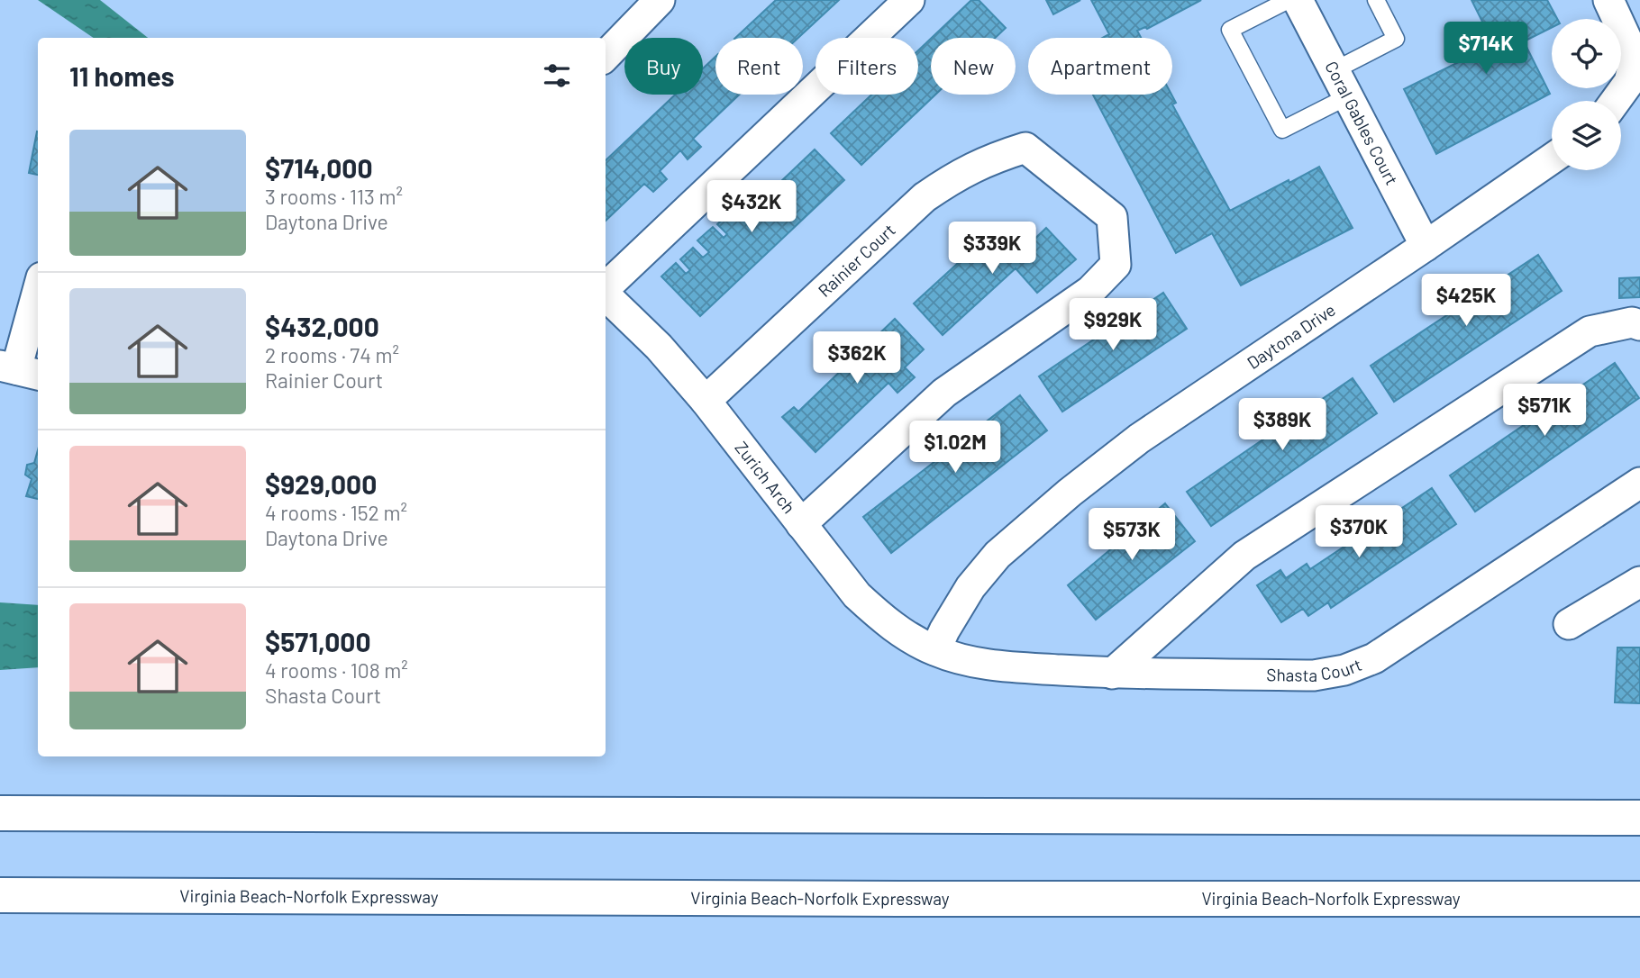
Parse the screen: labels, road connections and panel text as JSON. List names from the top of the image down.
{
  "streets": {
    "highway": ["Virginia Beach-Norfolk Expressway"],
    "street": [
      "Coral Gables Court",
      "Rainier Court",
      "Daytona Drive",
      "Zurich Arch",
      "Shasta Court"
    ]
  },
  "crossings": [
    ["Coral Gables Court", "Daytona Drive"],
    ["Rainier Court", "Zurich Arch"],
    ["Daytona Drive", "Zurich Arch"],
    ["Daytona Drive", "Shasta Court"],
    ["Zurich Arch", "Shasta Court"]
  ],
  "page": {
    "price": [
      "$714K",
      "$432K",
      "$339K",
      "$425K",
      "$929K",
      "$362K",
      "$571K",
      "$389K",
      "$1.02M",
      "$370K",
      "$573K"
    ],
    "chip": [
      "Buy",
      "Rent",
      "Filters",
      "New",
      "Apartment"
    ],
    "heading": "11 homes",
    "list": [
      {
        "name": "$714,000",
        "note": "3 rooms · 113 m² · Daytona Drive"
      },
      {
        "name": "$432,000",
        "note": "2 rooms · 74 m² · Rainier Court"
      },
      {
        "name": "$929,000",
        "note": "4 rooms · 152 m² · Daytona Drive"
      },
      {
        "name": "$571,000",
        "note": "4 rooms · 108 m² · Shasta Court"
      }
    ]
  }
}
